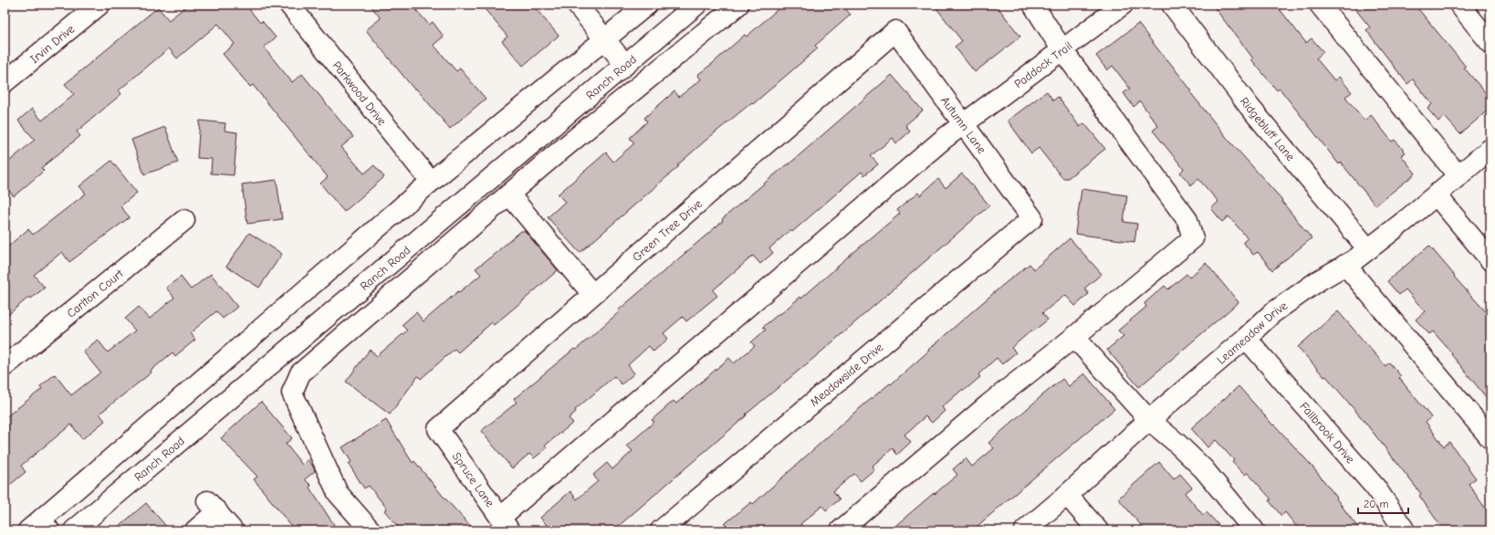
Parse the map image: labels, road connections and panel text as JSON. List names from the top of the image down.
{
  "streets": {
    "street": [
      "Irvin Drive",
      "Paddock Trail",
      "Ranch Road",
      "Parkwood Drive",
      "Autumn Lane",
      "Ridgebluff Lane",
      "Green Tree Drive",
      "Carlton Court",
      "Leameadow Drive",
      "Meadowside Drive",
      "Fallbrook Drive",
      "Spruce Lane"
    ]
  },
  "crossings": [
    ["Paddock Trail", "Autumn Lane"],
    ["Paddock Trail", "Spruce Lane"],
    ["Autumn Lane", "Green Tree Drive"],
    ["Autumn Lane", "Meadowside Drive"],
    ["Ridgebluff Lane", "Leameadow Drive"],
    ["Green Tree Drive", "Spruce Lane"],
    ["Leameadow Drive", "Fallbrook Drive"]
  ],
  "scale_bar": "20 m"
}
